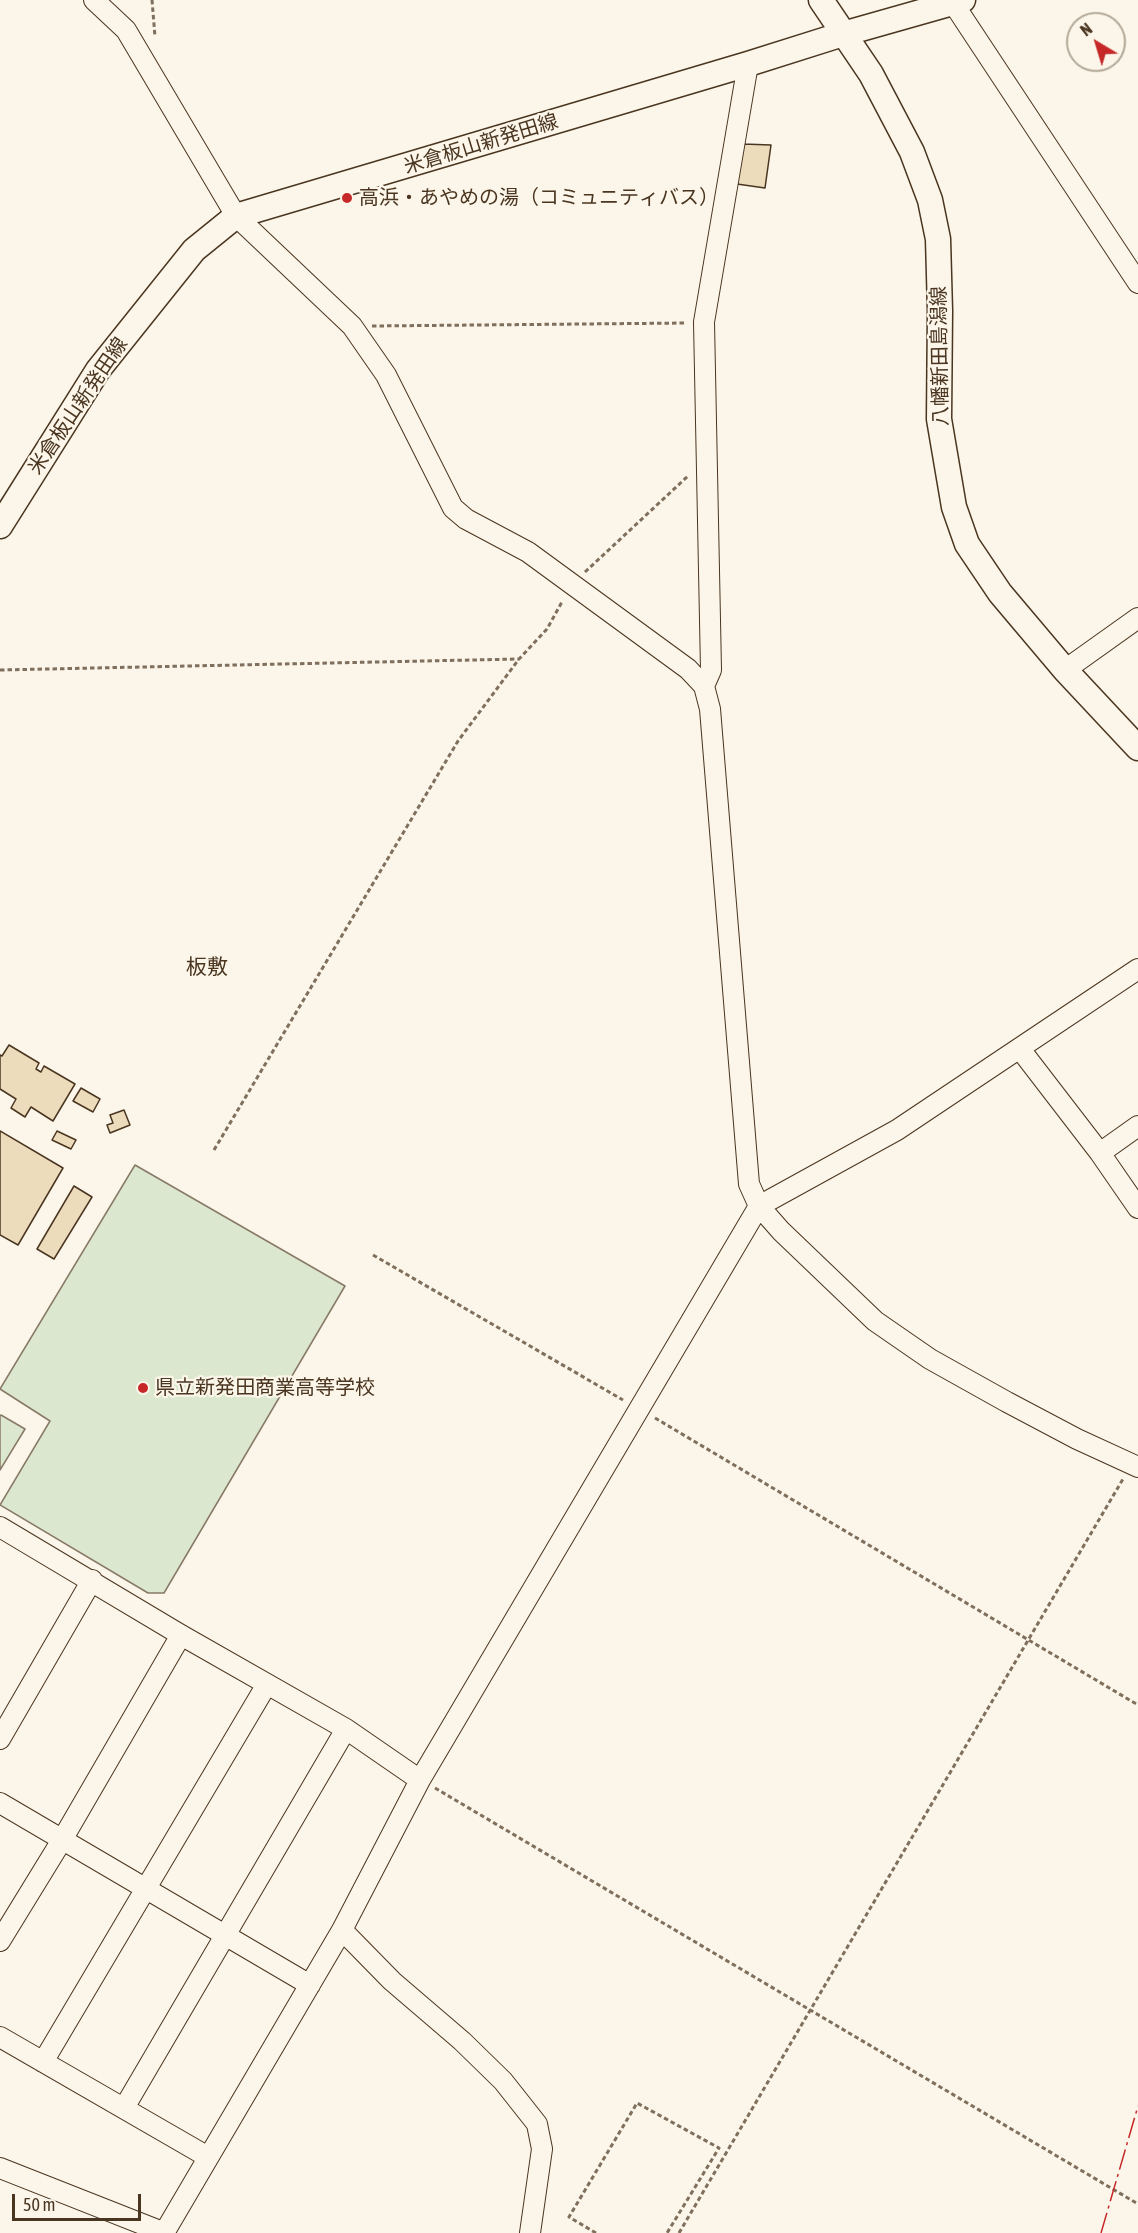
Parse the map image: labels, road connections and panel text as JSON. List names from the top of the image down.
{
  "streets": {
    "main road": ["米倉板山新発田線", "八幡新田島潟線"]
  },
  "crossings": [
    ["米倉板山新発田線", "八幡新田島潟線"]
  ],
  "districts": ["板敷"],
  "places": ["高浜・あやめの湯（コミュニティバス）", "県立新発田商業高等学校"],
  "scale_bar": "50 m",
  "north": "top left"
}
